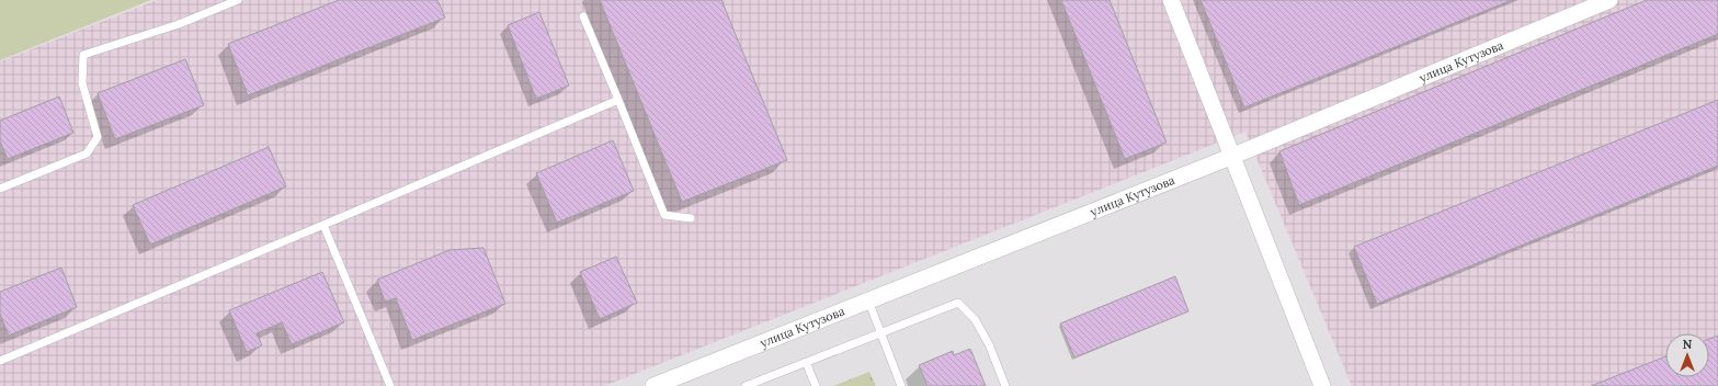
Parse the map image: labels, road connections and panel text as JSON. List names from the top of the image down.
{
  "streets": {
    "street": ["улица Кутузова"]
  },
  "north": "top"
}
